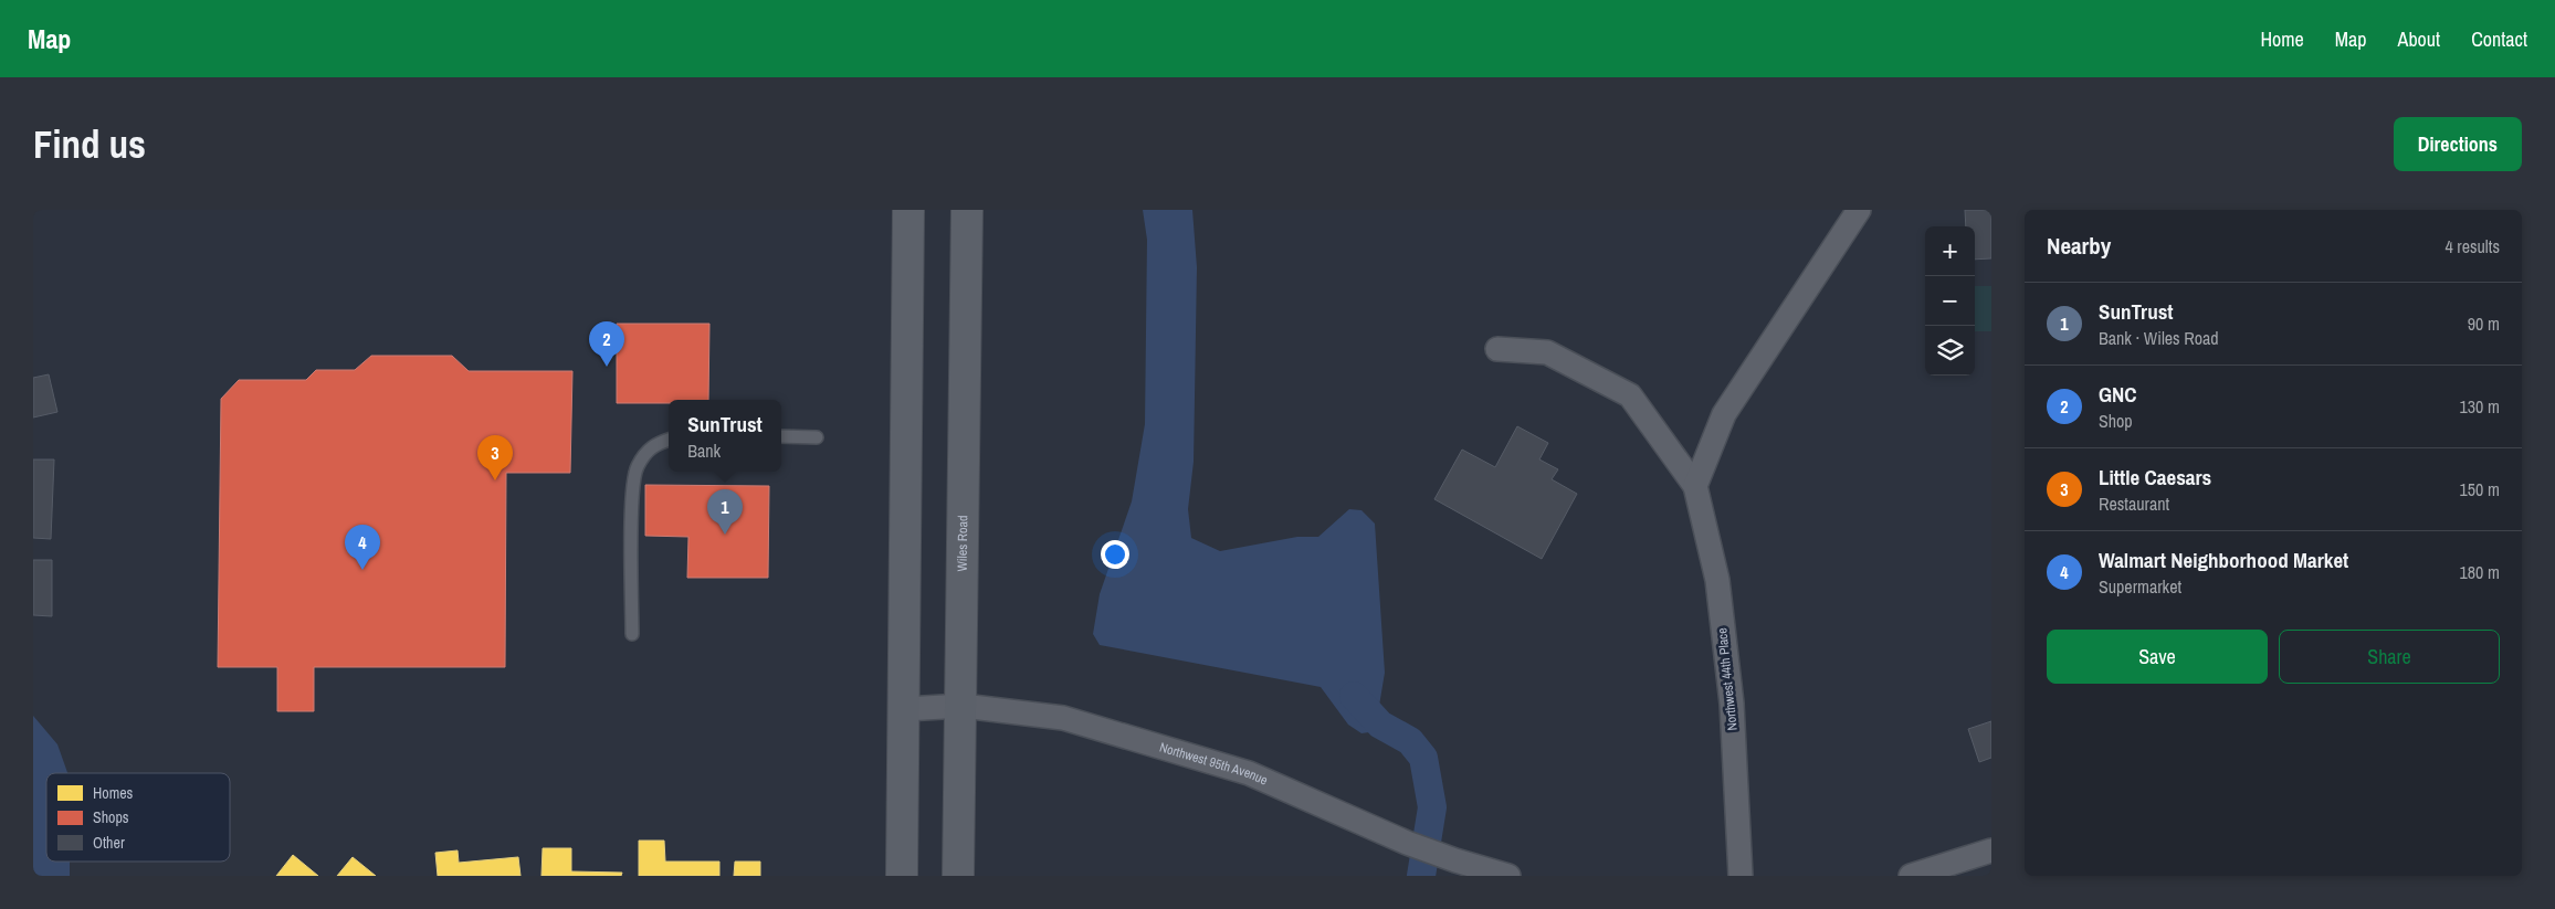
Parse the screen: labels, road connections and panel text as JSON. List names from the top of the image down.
{
  "streets": {
    "main road": ["Wiles Road"],
    "street": ["Northwest 44th Place", "Northwest 95th Avenue"]
  },
  "crossings": [
    ["Wiles Road", "Northwest 95th Avenue"]
  ],
  "legend": ["Homes", "Shops", "Other"],
  "page": {
    "header": "Map",
    "nav": [
      "Home",
      "Map",
      "About",
      "Contact"
    ],
    "buttons": [
      "Directions",
      ["Save", "Share"]
    ],
    "title": "Find us",
    "heading": ["Nearby", "4 results"],
    "map_buttons": ["+", "−"],
    "list": [
      {
        "mark": "1",
        "name": "SunTrust",
        "note": "Bank · Wiles Road",
        "value": "90 m"
      },
      {
        "mark": "2",
        "name": "GNC",
        "note": "Shop",
        "value": "130 m"
      },
      {
        "mark": "3",
        "name": "Little Caesars",
        "note": "Restaurant",
        "value": "150 m"
      },
      {
        "mark": "4",
        "name": "Walmart Neighborhood Market",
        "note": "Supermarket",
        "value": "180 m"
      }
    ],
    "pins": [
      "2",
      "3",
      "1",
      "4"
    ],
    "popup": ["SunTrust", "Bank"]
  }
}
